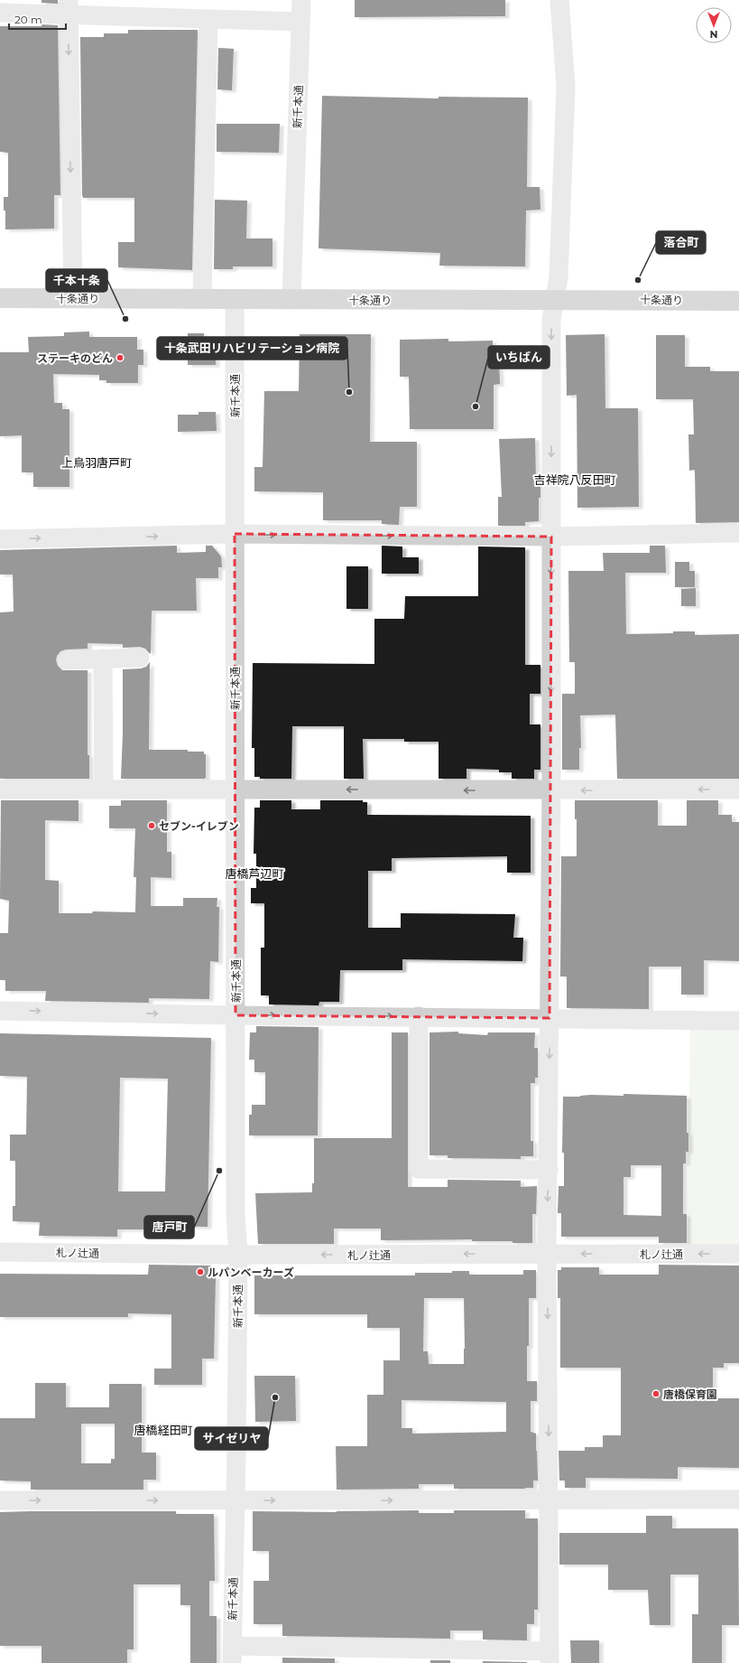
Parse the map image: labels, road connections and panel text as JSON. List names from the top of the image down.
{
  "streets": {
    "main road": ["十条通り"],
    "street": ["新千本通", "札ノ辻通"]
  },
  "crossings": [
    ["新千本通", "十条通り"],
    ["新千本通", "札ノ辻通"]
  ],
  "one_way": ["札ノ辻通"],
  "districts": [
    "上鳥羽唐戸町",
    "吉祥院八反田町",
    "唐橋芦辺町",
    "唐橋経田町"
  ],
  "places": [
    "落合町",
    "千本十条",
    "ステーキのどん",
    "十条武田リハビリテーション病院",
    "いちばん",
    "セブン-イレブン",
    "唐戸町",
    "ルパンベーカーズ",
    "唐橋保育園",
    "サイゼリヤ"
  ],
  "scale_bar": "20 m",
  "north": "bottom"
}
